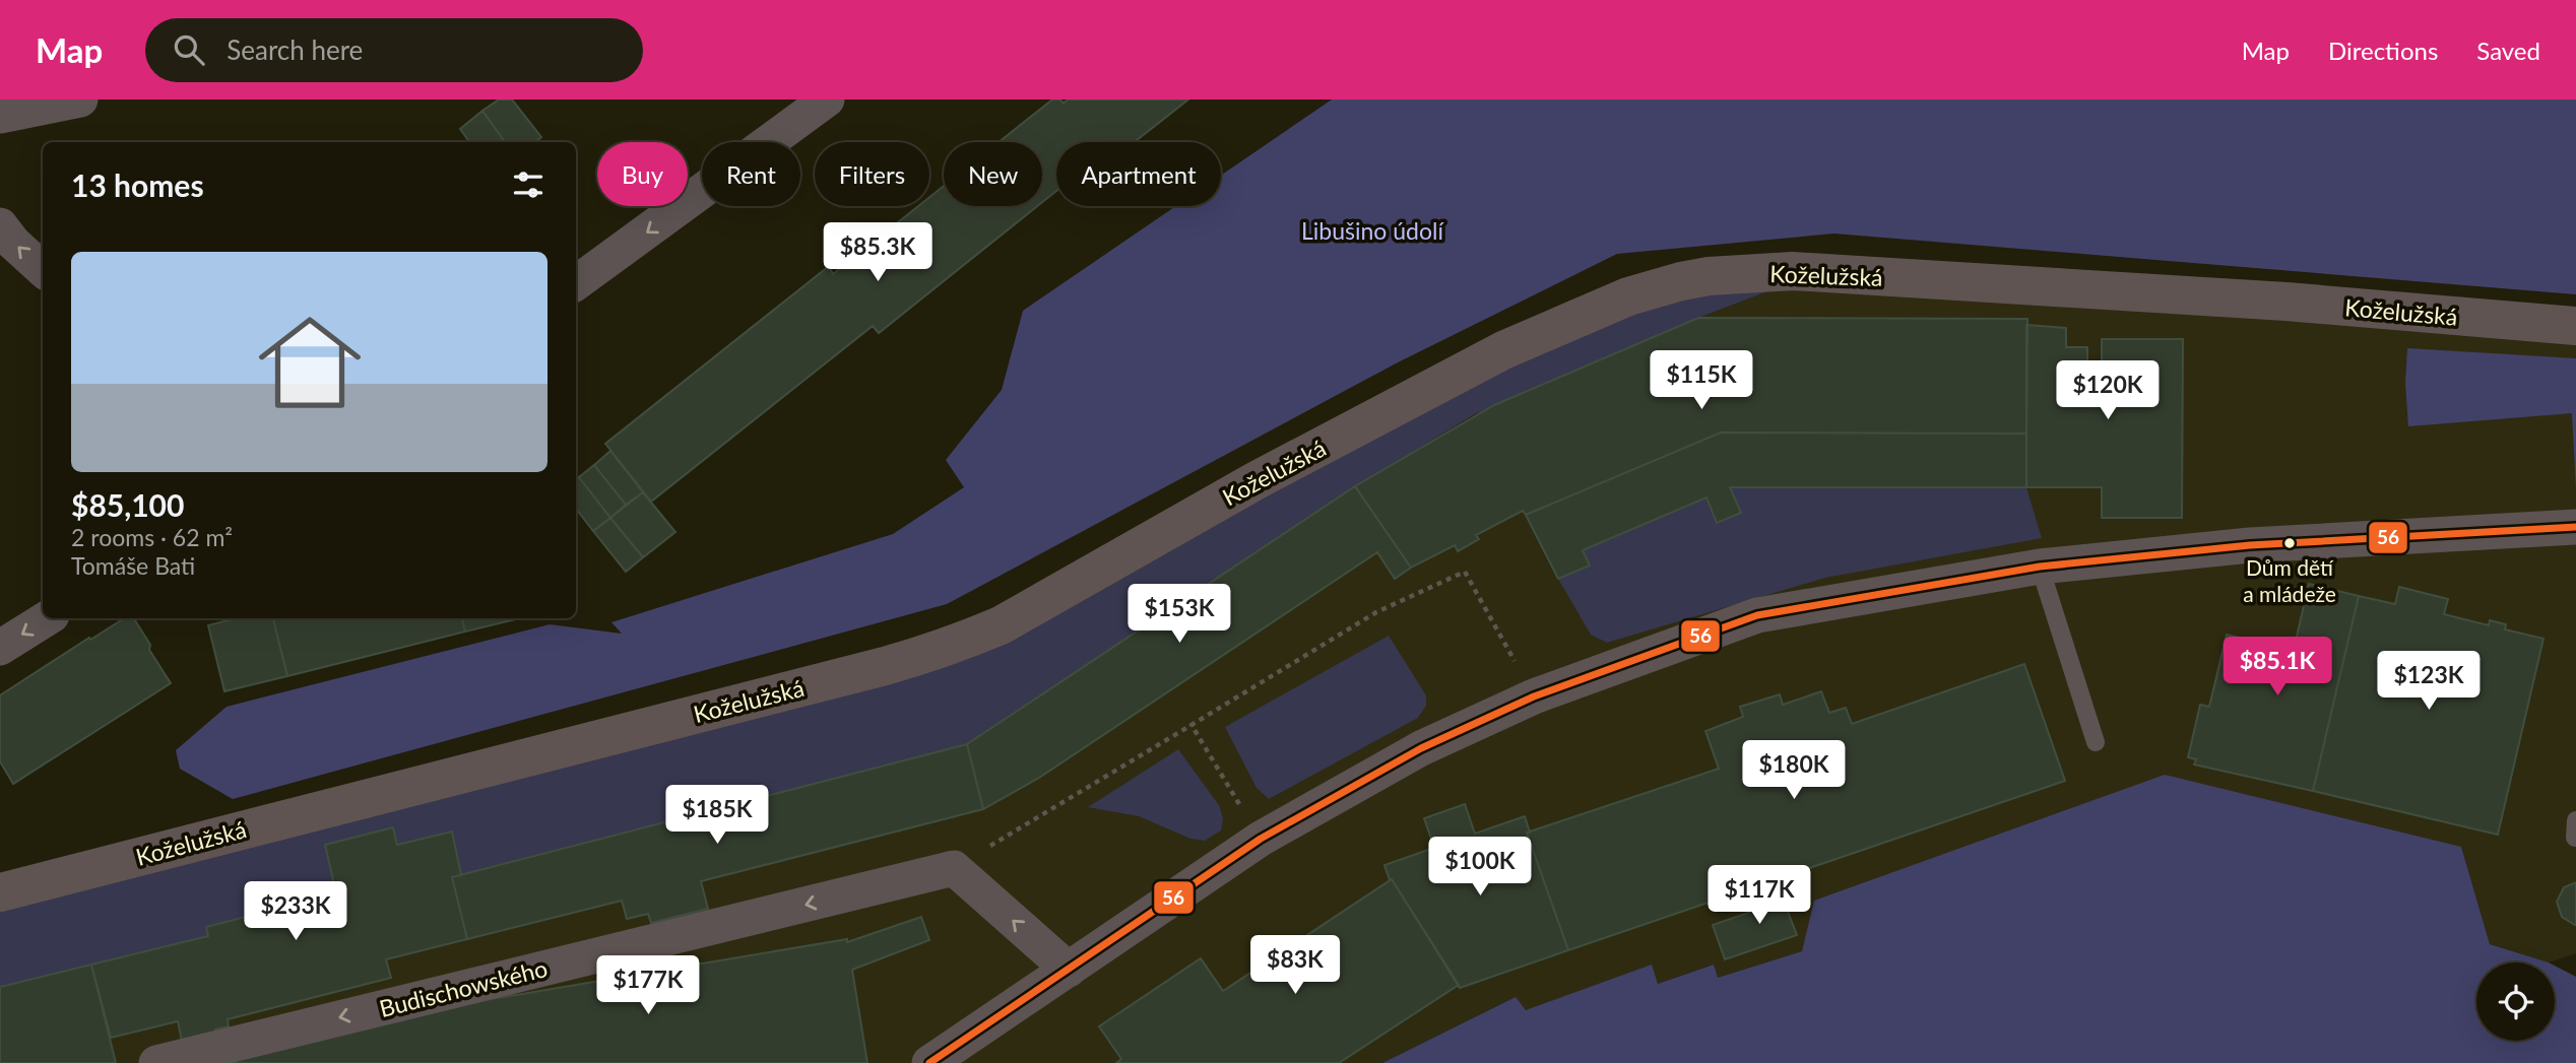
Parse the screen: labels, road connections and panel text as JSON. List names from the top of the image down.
{
  "streets": {
    "main road": ["Koželužská"],
    "street": ["Budischowského"]
  },
  "one_way": ["Budischowského"],
  "parks": ["Libušino údolí"],
  "places": ["Dům dětí a mládeže"],
  "lines": ["transit line 56"],
  "page": {
    "header": "Map",
    "search": "Search here",
    "nav": ["Map", "Directions", "Saved"],
    "chip": [
      "Buy",
      "Rent",
      "Filters",
      "New",
      "Apartment"
    ],
    "heading": "13 homes",
    "price": [
      "$85.3K",
      "$115K",
      "$120K",
      "$153K",
      "$85.1K",
      "$123K",
      "$180K",
      "$185K",
      "$100K",
      "$117K",
      "$233K",
      "$83K",
      "$177K"
    ],
    "list": [
      {
        "name": "$85,100",
        "note": "2 rooms · 62 m² · Tomáše Bati"
      }
    ]
  }
}
